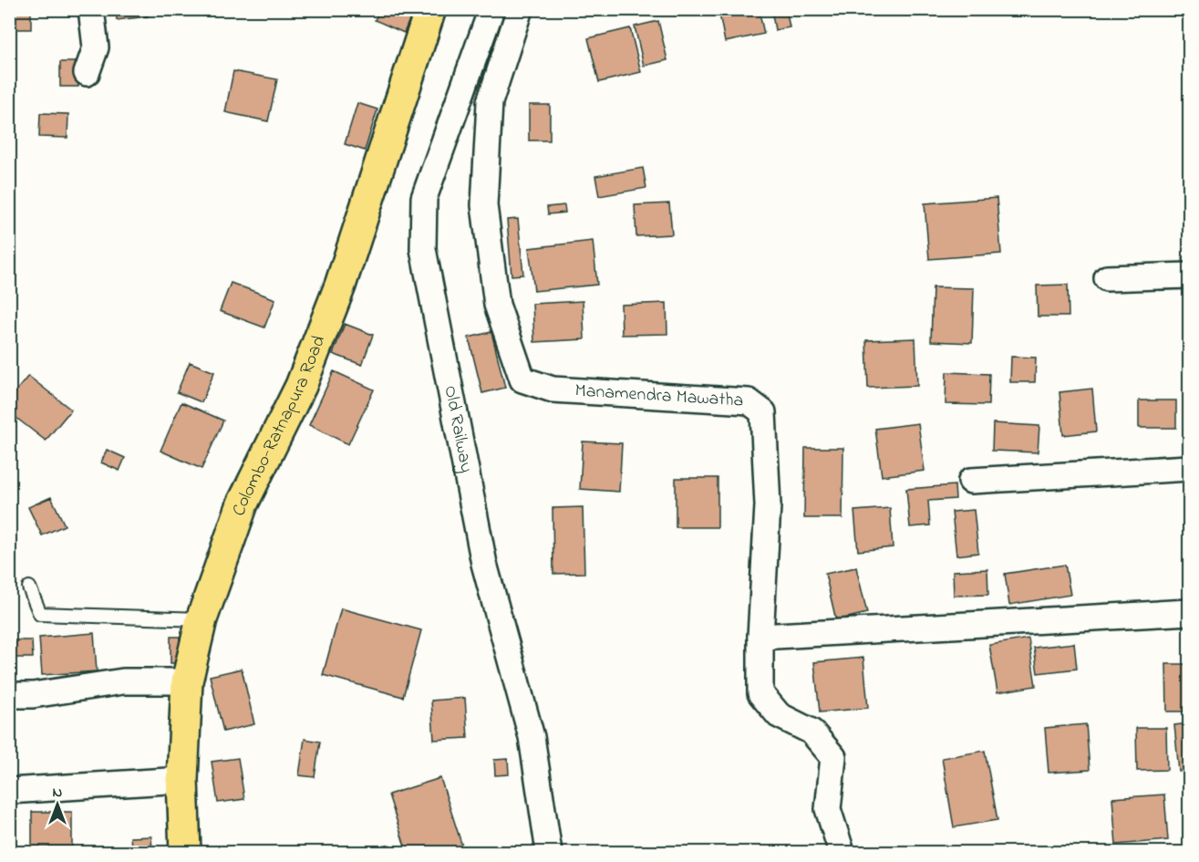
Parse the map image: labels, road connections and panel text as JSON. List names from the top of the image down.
{
  "streets": {
    "highway": ["Colombo-Ratnapura Road"],
    "street": ["Manamendra Mawatha", "Old Railway"]
  },
  "north": "top"
}
